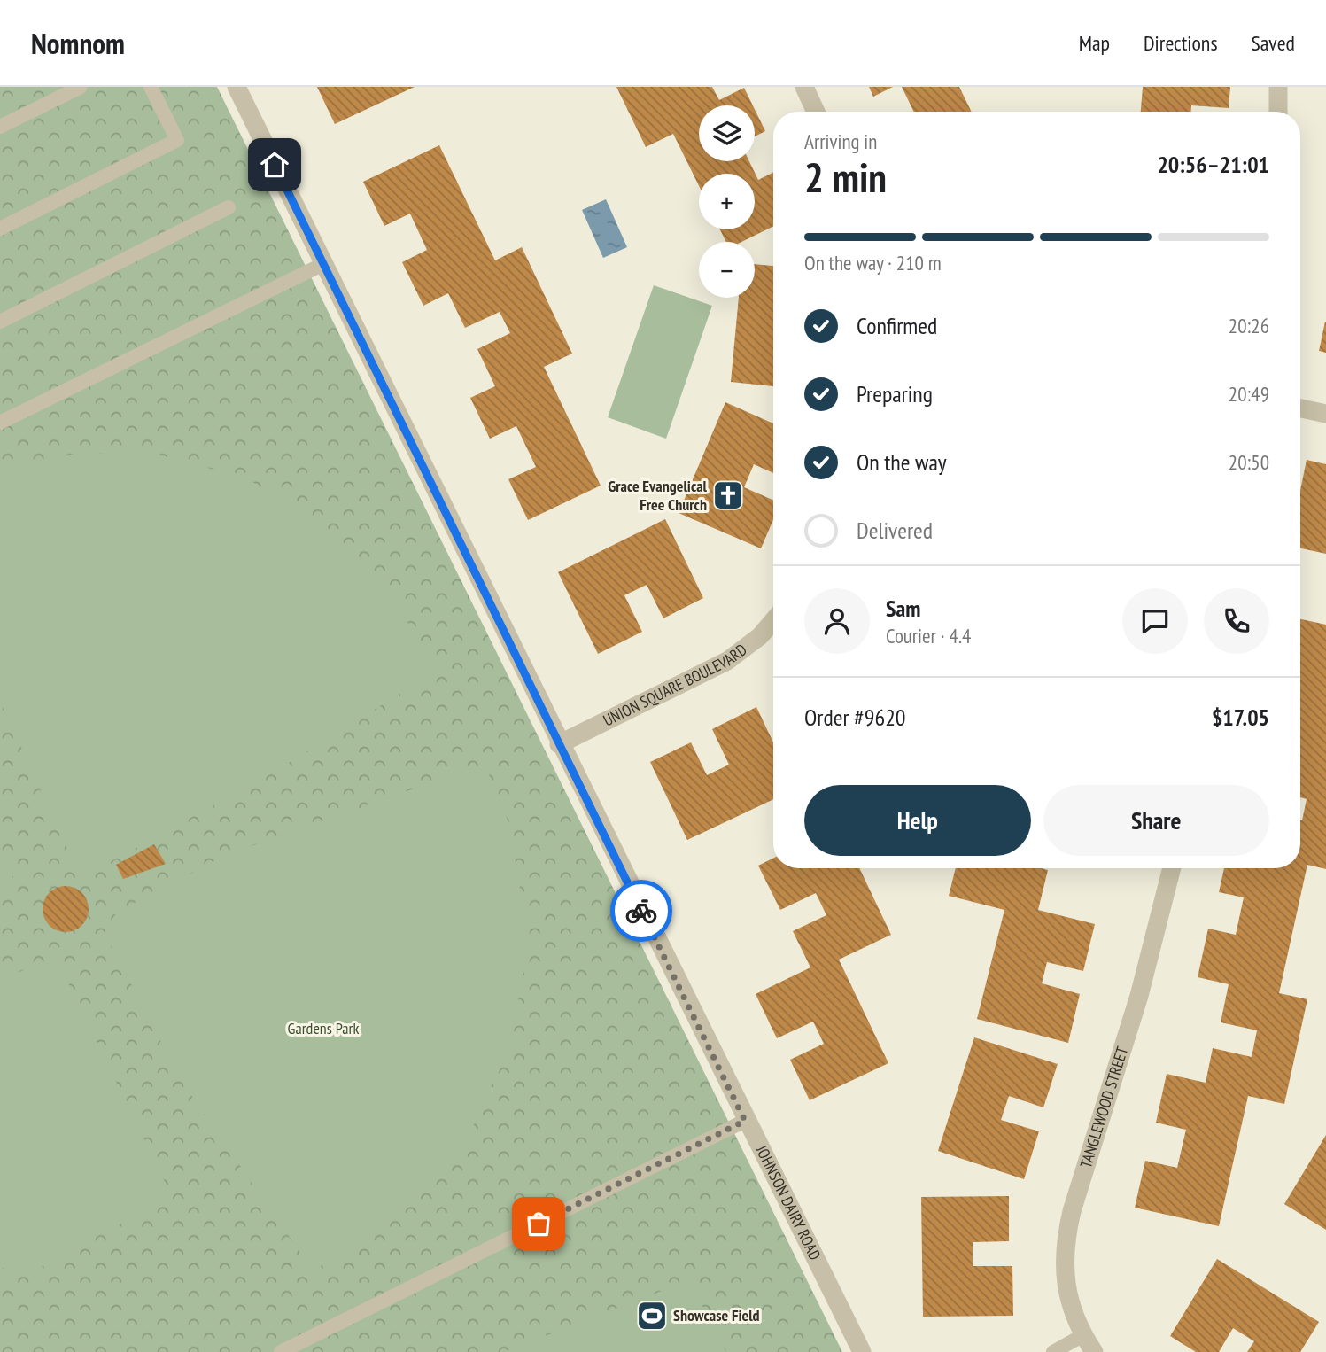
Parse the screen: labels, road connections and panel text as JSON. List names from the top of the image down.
{
  "streets": {
    "street": ["UNION SQUARE BOULEVARD", "TANGLEWOOD STREET", "JOHNSON DAIRY ROAD"]
  },
  "crossings": [
    ["UNION SQUARE BOULEVARD", "JOHNSON DAIRY ROAD"]
  ],
  "parks": ["Gardens Park"],
  "places": {
    "church": ["Grace Evangelical Free Church"],
    "sports": ["Showcase Field"]
  },
  "page": {
    "header": "Nomnom",
    "nav": ["Map", "Directions", "Saved"],
    "map_buttons": ["+", "−"],
    "heading": ["2 min", "Arriving in", "20:56–21:01"],
    "panel": [
      "Sam",
      "Courier · 4.4",
      "Order #9620",
      "$17.05"
    ],
    "bar": "On the way · 210 m",
    "list": [
      ["Confirmed", "20:26"],
      ["Preparing", "20:49"],
      ["On the way", "20:50"],
      "Delivered"
    ],
    "buttons": ["Help", "Share"]
  }
}
